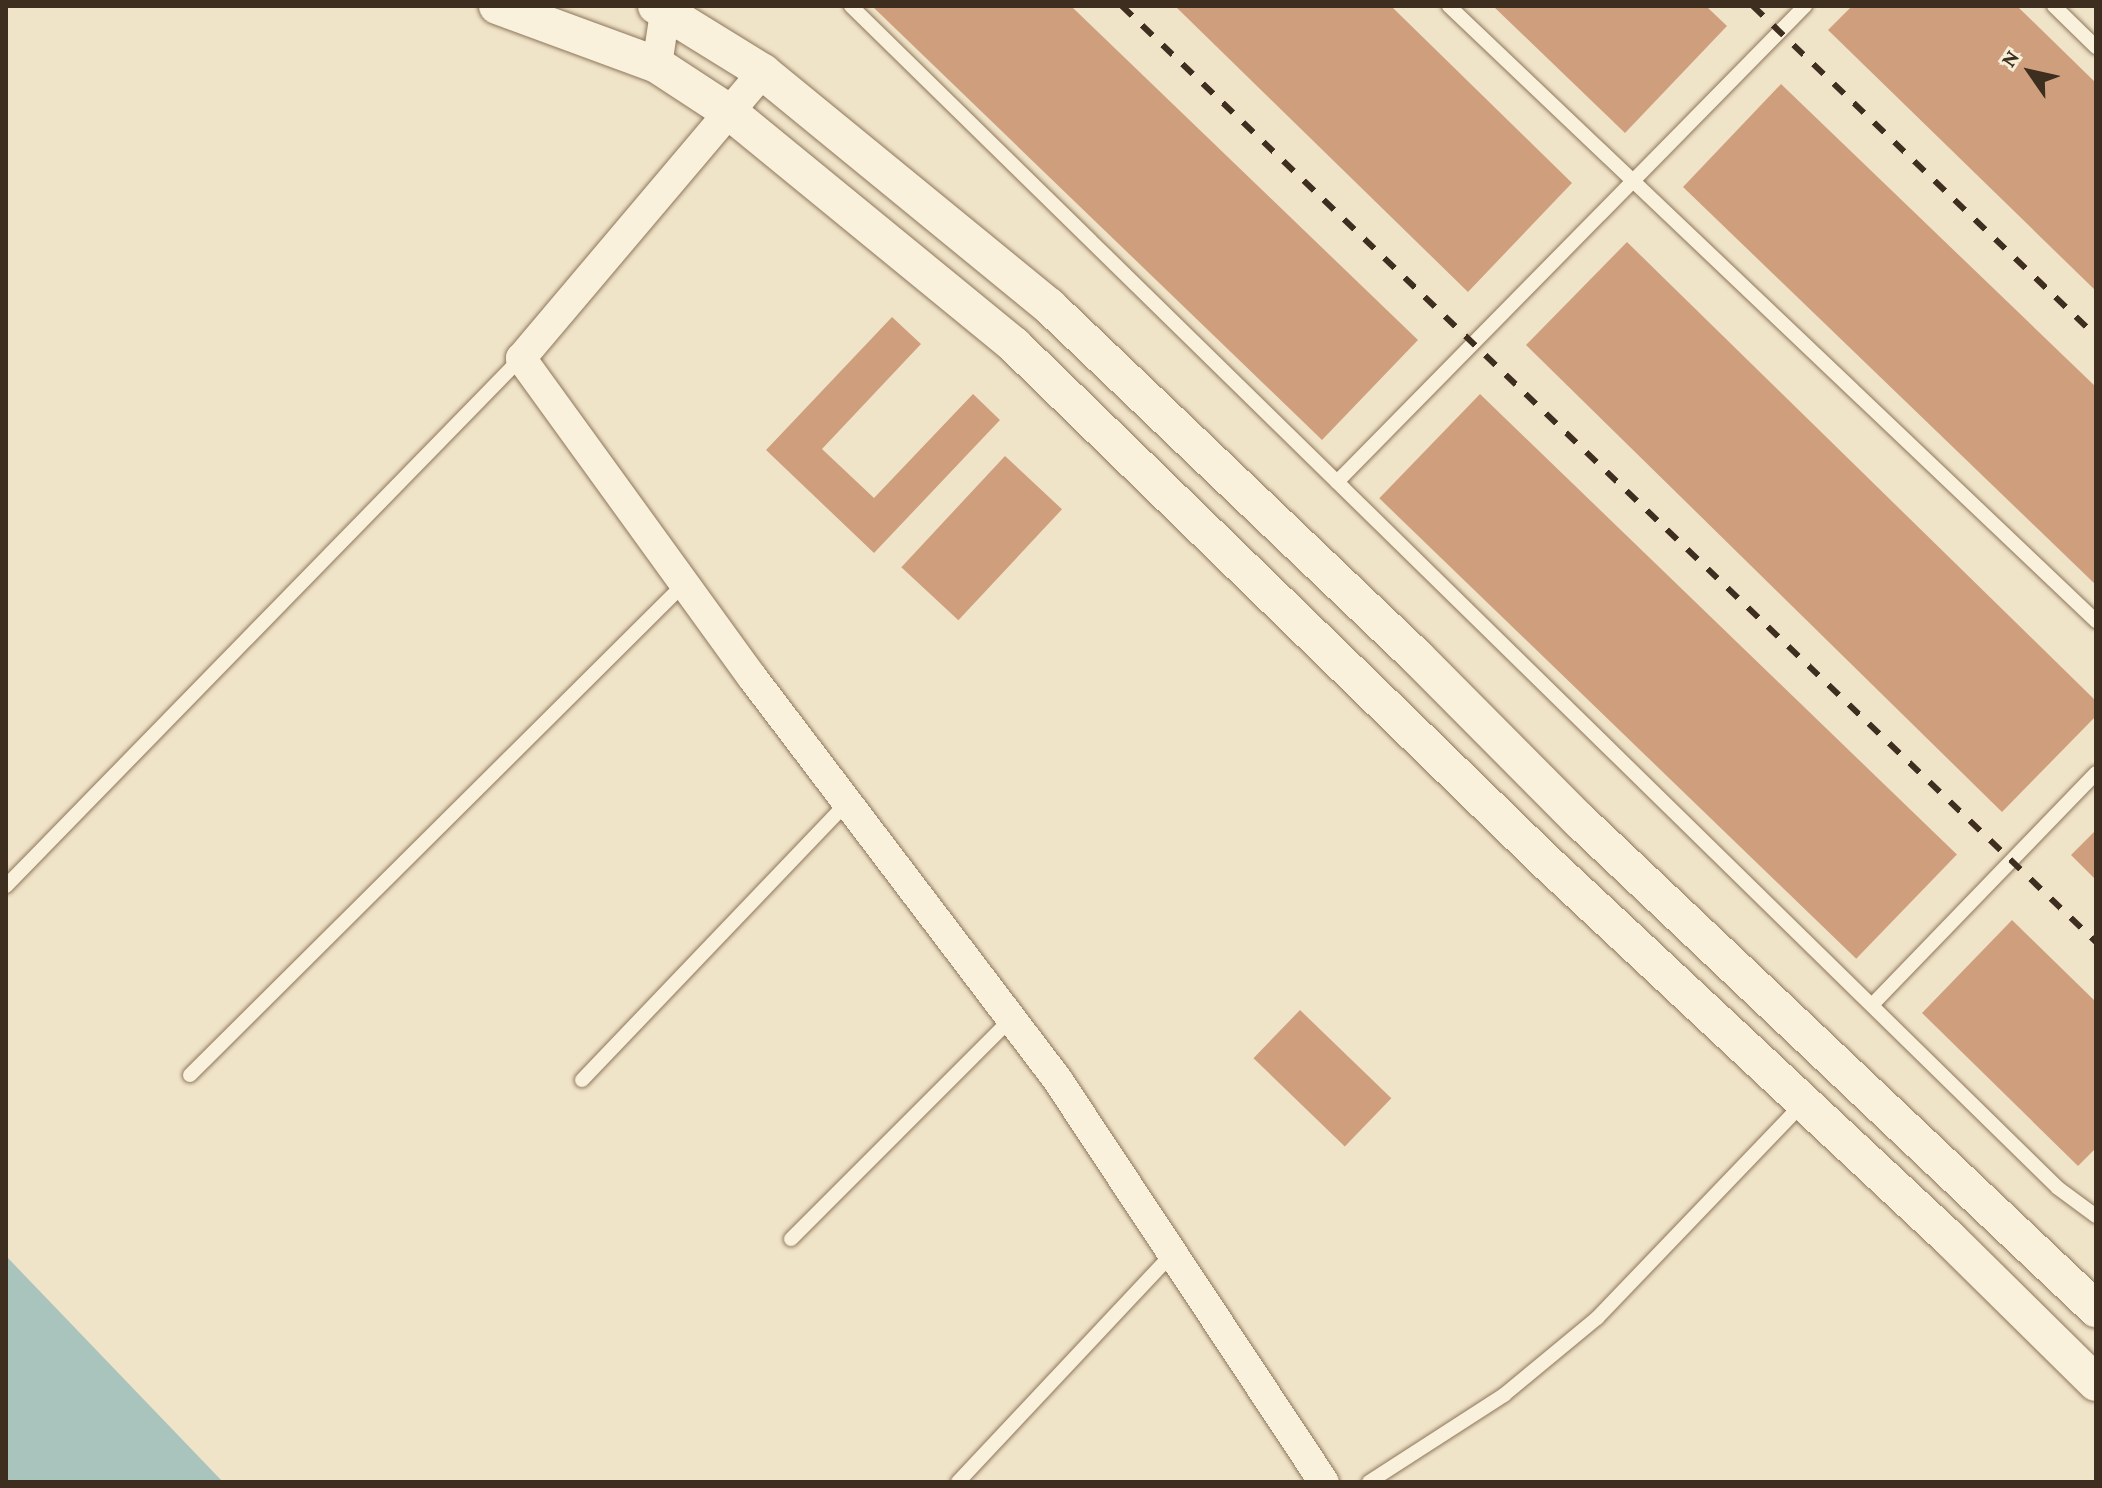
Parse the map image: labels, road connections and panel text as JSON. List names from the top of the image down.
{
  "north": "top left"
}
